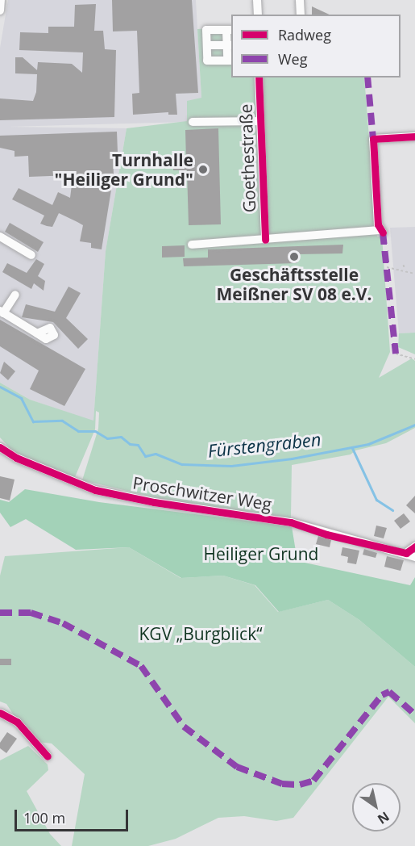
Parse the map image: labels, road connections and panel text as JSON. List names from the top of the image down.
{
  "streets": {
    "street": ["Goethestraße", "Proschwitzer Weg"]
  },
  "water": ["Fürstengraben"],
  "parks": ["Heiliger Grund", "KGV „Burgblick“"],
  "places": ["Turnhalle \"Heiliger Grund\"", "Geschäftsstelle Meißner SV 08 e.V."],
  "legend": ["Radweg", "Weg"],
  "scale_bar": "100 m",
  "north": "bottom right"
}
